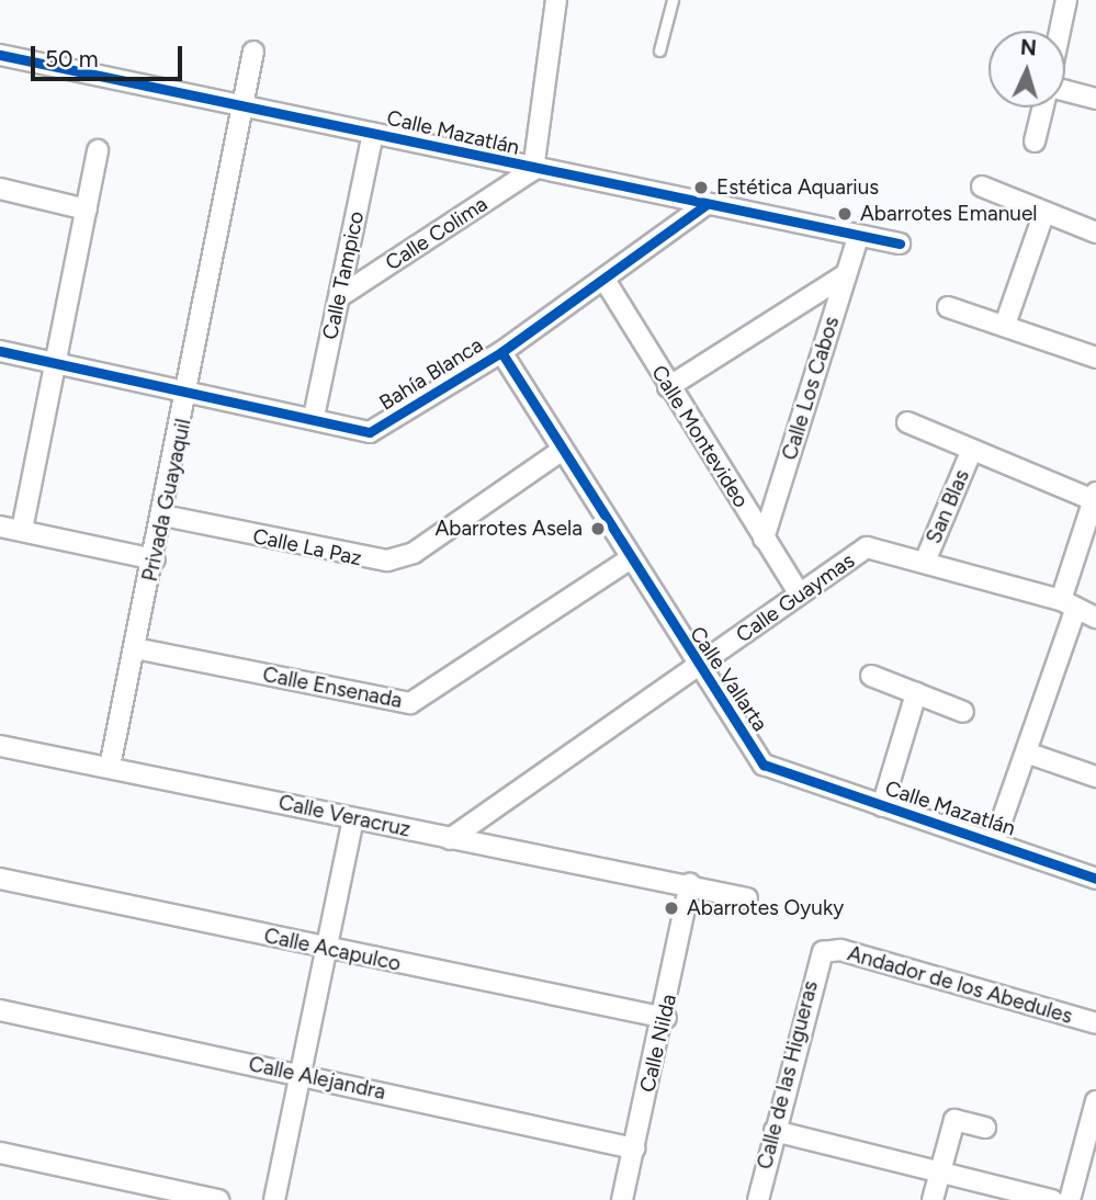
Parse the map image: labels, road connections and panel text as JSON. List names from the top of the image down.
{
  "streets": {
    "street": [
      "Calle Mazatlán",
      "Calle Colima",
      "Calle Tampico",
      "Bahía Blanca",
      "Calle Los Cabos",
      "Calle Montevideo",
      "Privada Guayaquil",
      "San Blas",
      "Calle La Paz",
      "Calle Guaymas",
      "Calle Vallarta",
      "Calle Ensenada",
      "Calle Veracruz",
      "Calle Acapulco",
      "Andador de los Abedules",
      "Calle Nilda",
      "Calle de las Higueras",
      "Calle Alejandra"
    ]
  },
  "crossings": [
    ["Calle Mazatlán", "Calle Colima"],
    ["Calle Mazatlán", "Calle Tampico"],
    ["Calle Mazatlán", "Bahía Blanca"],
    ["Calle Mazatlán", "Calle Los Cabos"],
    ["Calle Mazatlán", "Privada Guayaquil"],
    ["Calle Mazatlán", "Calle Vallarta"],
    ["Calle Colima", "Calle Tampico"],
    ["Calle Tampico", "Bahía Blanca"],
    ["Bahía Blanca", "Calle Montevideo"],
    ["Bahía Blanca", "Privada Guayaquil"],
    ["Bahía Blanca", "Calle Vallarta"],
    ["Calle Los Cabos", "Calle Montevideo"],
    ["Calle Montevideo", "Calle Guaymas"],
    ["Privada Guayaquil", "Calle La Paz"],
    ["Privada Guayaquil", "Calle Ensenada"],
    ["Privada Guayaquil", "Calle Veracruz"],
    ["San Blas", "Calle Guaymas"],
    ["Calle La Paz", "Calle Vallarta"],
    ["Calle Guaymas", "Calle Vallarta"],
    ["Calle Guaymas", "Calle Veracruz"],
    ["Calle Vallarta", "Calle Ensenada"],
    ["Calle Veracruz", "Calle Nilda"],
    ["Calle Acapulco", "Calle Nilda"],
    ["Andador de los Abedules", "Calle de las Higueras"],
    ["Calle Nilda", "Calle Alejandra"]
  ],
  "places": [
    "Estética Aquarius",
    "Abarrotes Emanuel",
    "Abarrotes Asela",
    "Abarrotes Oyuky"
  ],
  "scale_bar": "50 m",
  "north": "top"
}
